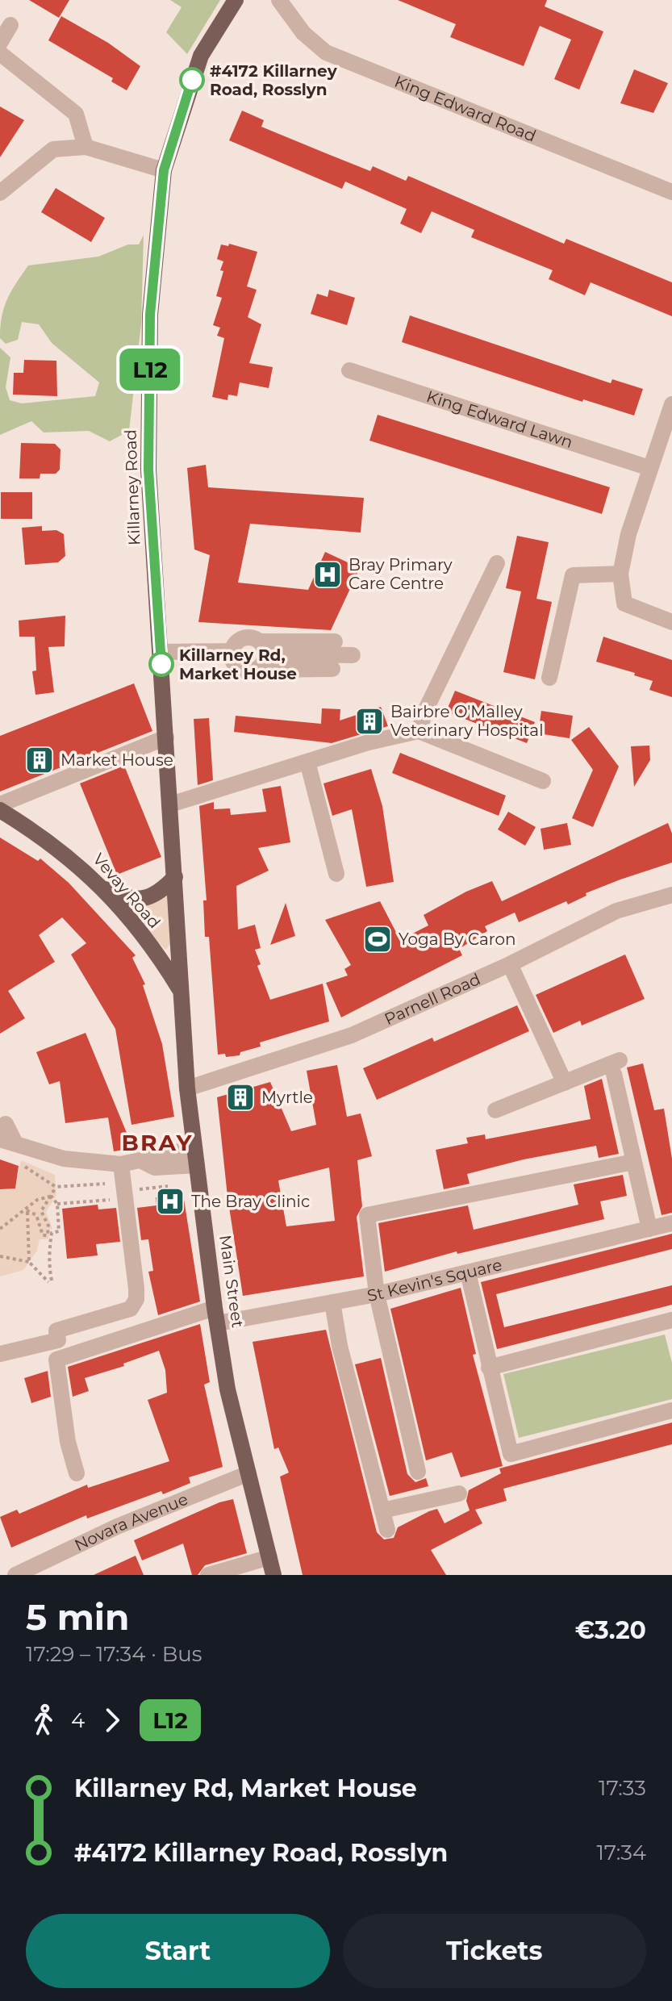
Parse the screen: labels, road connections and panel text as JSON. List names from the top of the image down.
{
  "streets": {
    "main road": ["Killarney Road", "Vevay Road", "Main Street"],
    "street": [
      "King Edward Road",
      "King Edward Lawn",
      "Parnell Road",
      "St Kevin's Square",
      "Novara Avenue"
    ]
  },
  "crossings": [
    ["Killarney Road", "Vevay Road"],
    ["Killarney Road", "Main Street"],
    ["Vevay Road", "Main Street"],
    ["Parnell Road", "Main Street"],
    ["St Kevin's Square", "Main Street"],
    ["Main Street", "Novara Avenue"]
  ],
  "districts": ["BRAY"],
  "places": {
    "other": ["#4172 Killarney Road, Rosslyn", "Killarney Rd, Market House"],
    "hospital": ["Bray Primary Care Centre", "The Bray Clinic"],
    "building": ["Bairbre O'Malley Veterinary Hospital", "Market House", "Myrtle"],
    "sports": ["Yoga By Caron"]
  },
  "lines": ["bus line L12"],
  "page": {
    "on_map": "L12",
    "heading": ["5 min", "17:29 – 17:34 · Bus", "€3.20"],
    "legs": ["4", "L12"],
    "list": [
      {
        "name": "Killarney Rd, Market House",
        "value": "17:33"
      },
      {
        "name": "#4172 Killarney Road, Rosslyn",
        "value": "17:34"
      }
    ],
    "buttons": ["Start", "Tickets"]
  }
}
